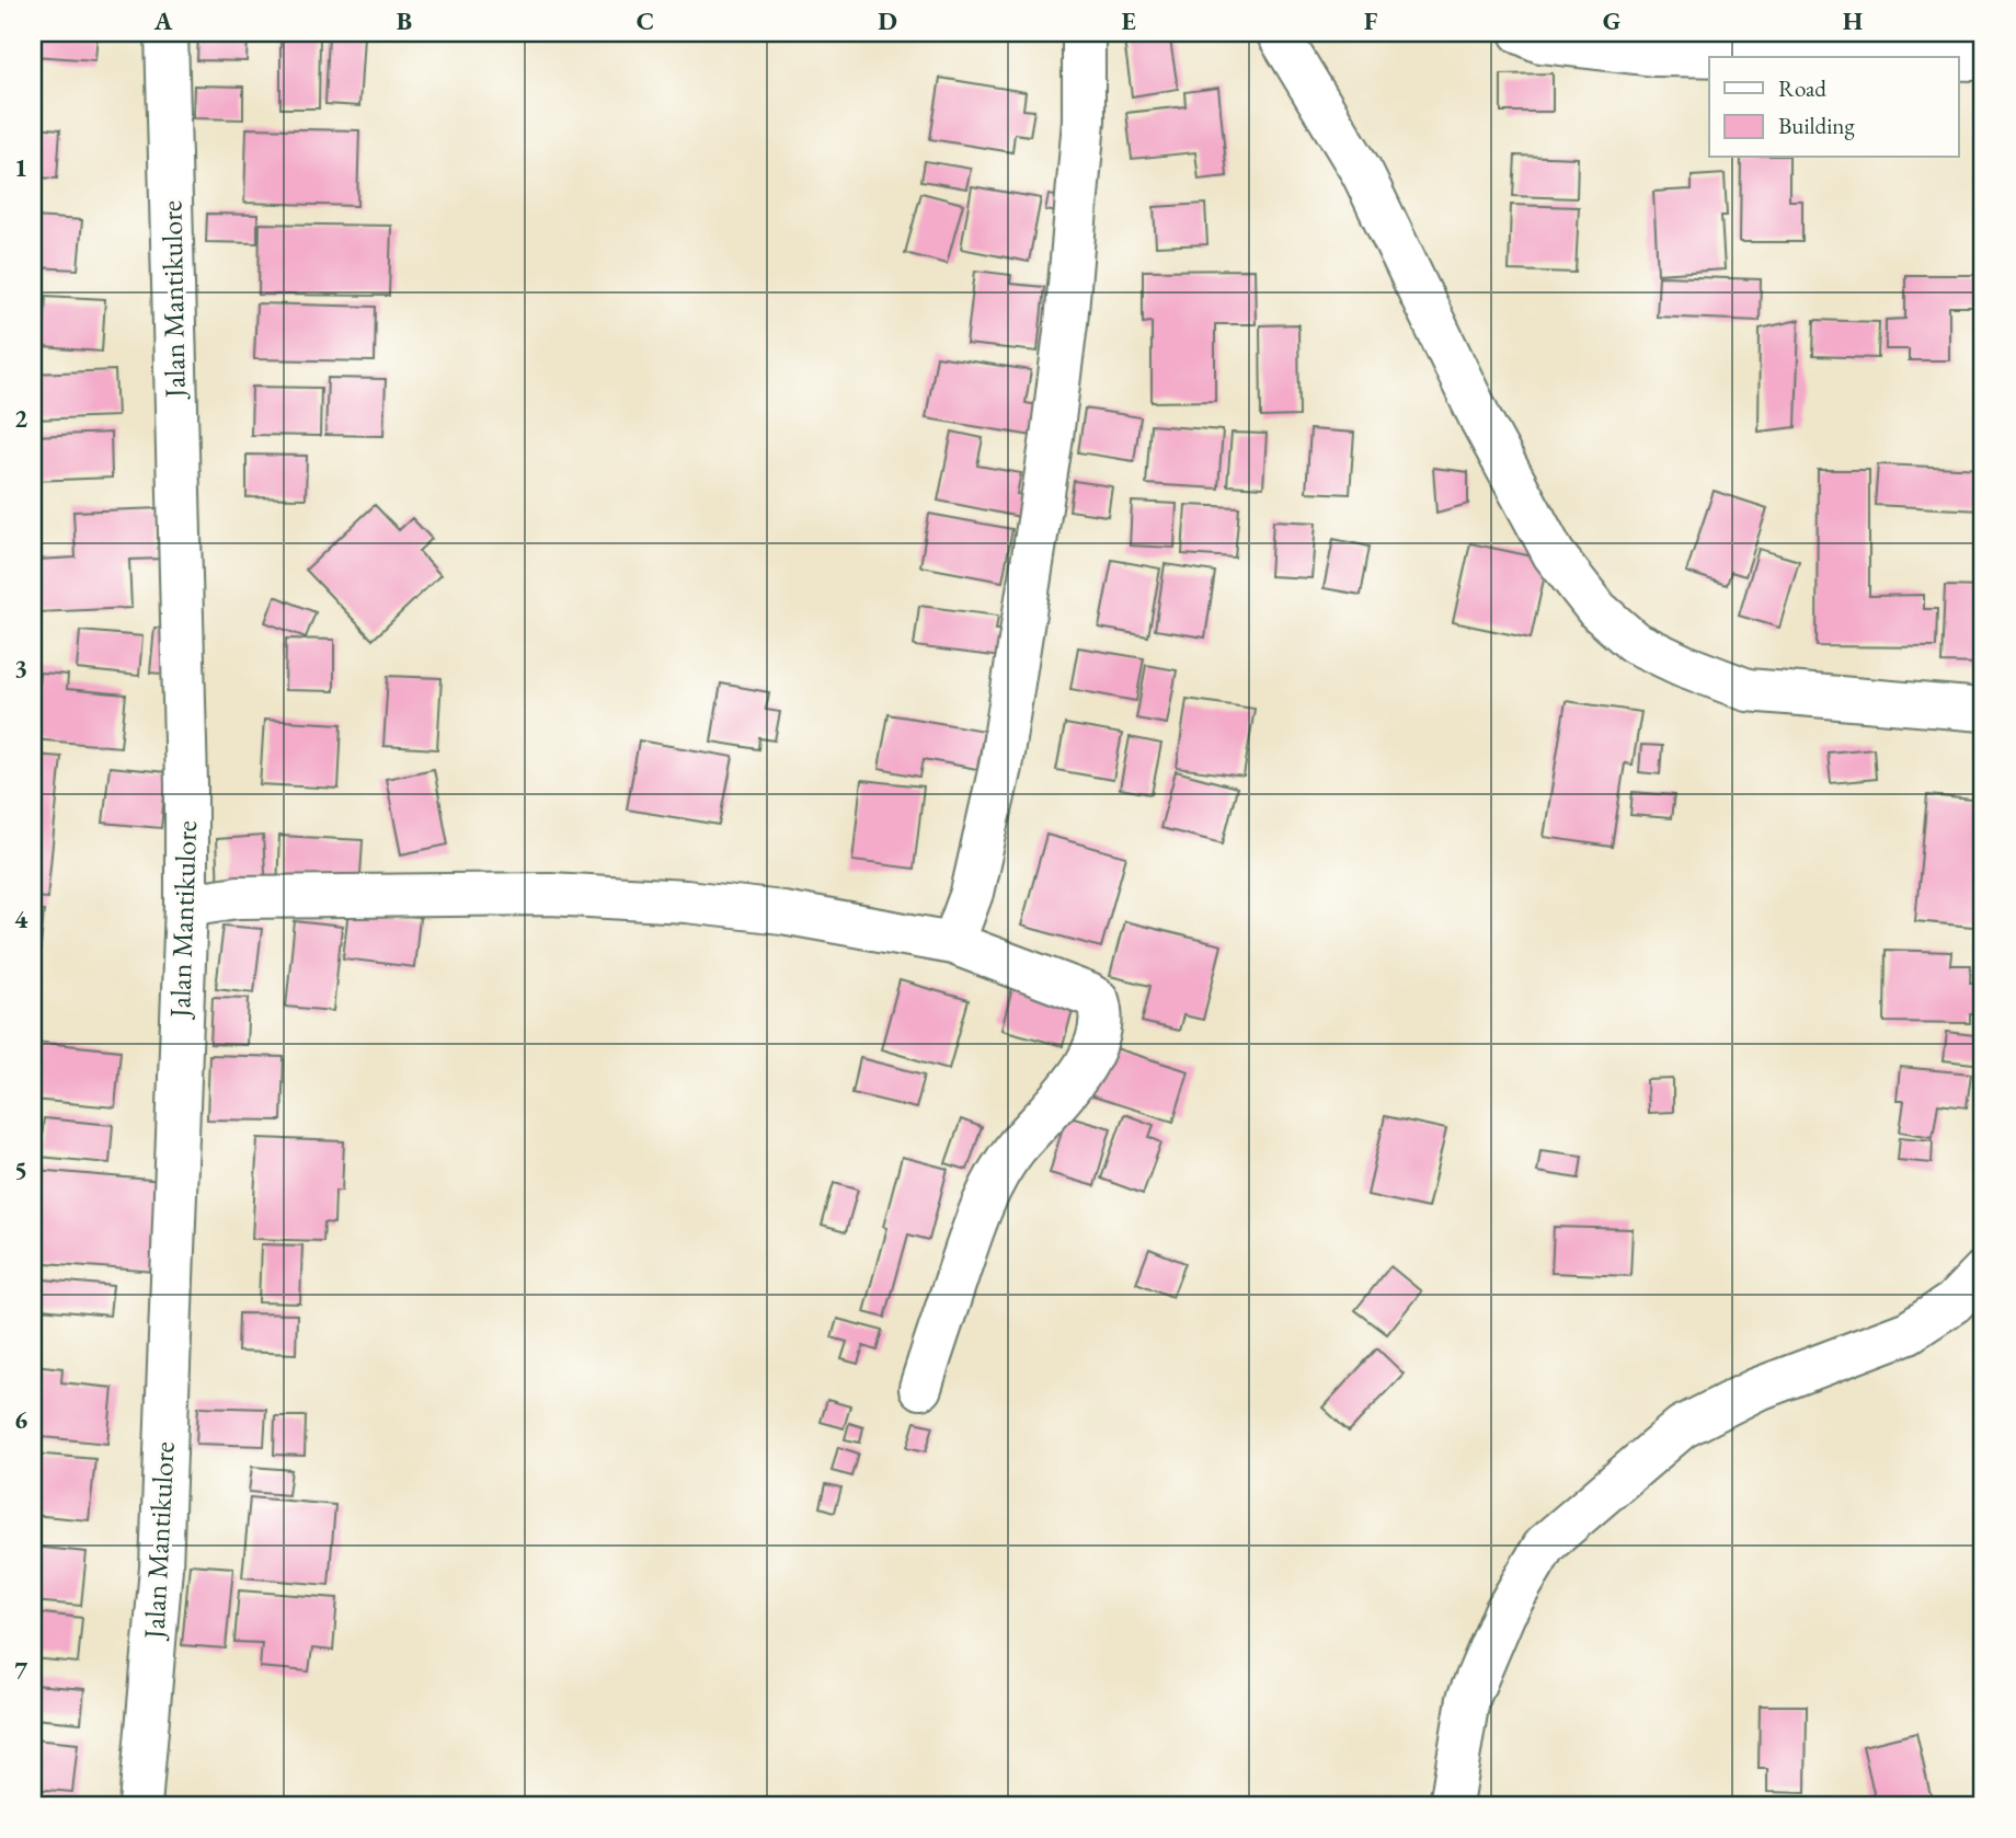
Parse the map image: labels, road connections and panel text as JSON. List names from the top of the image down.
{
  "streets": {
    "street": ["Jalan Mantikulore"]
  },
  "legend": ["Road", "Building"],
  "grid": {
    "columns": [
      "A",
      "B",
      "C",
      "D",
      "E",
      "F",
      "G",
      "H"
    ],
    "rows": [
      "1",
      "2",
      "3",
      "4",
      "5",
      "6",
      "7"
    ]
  }
}
